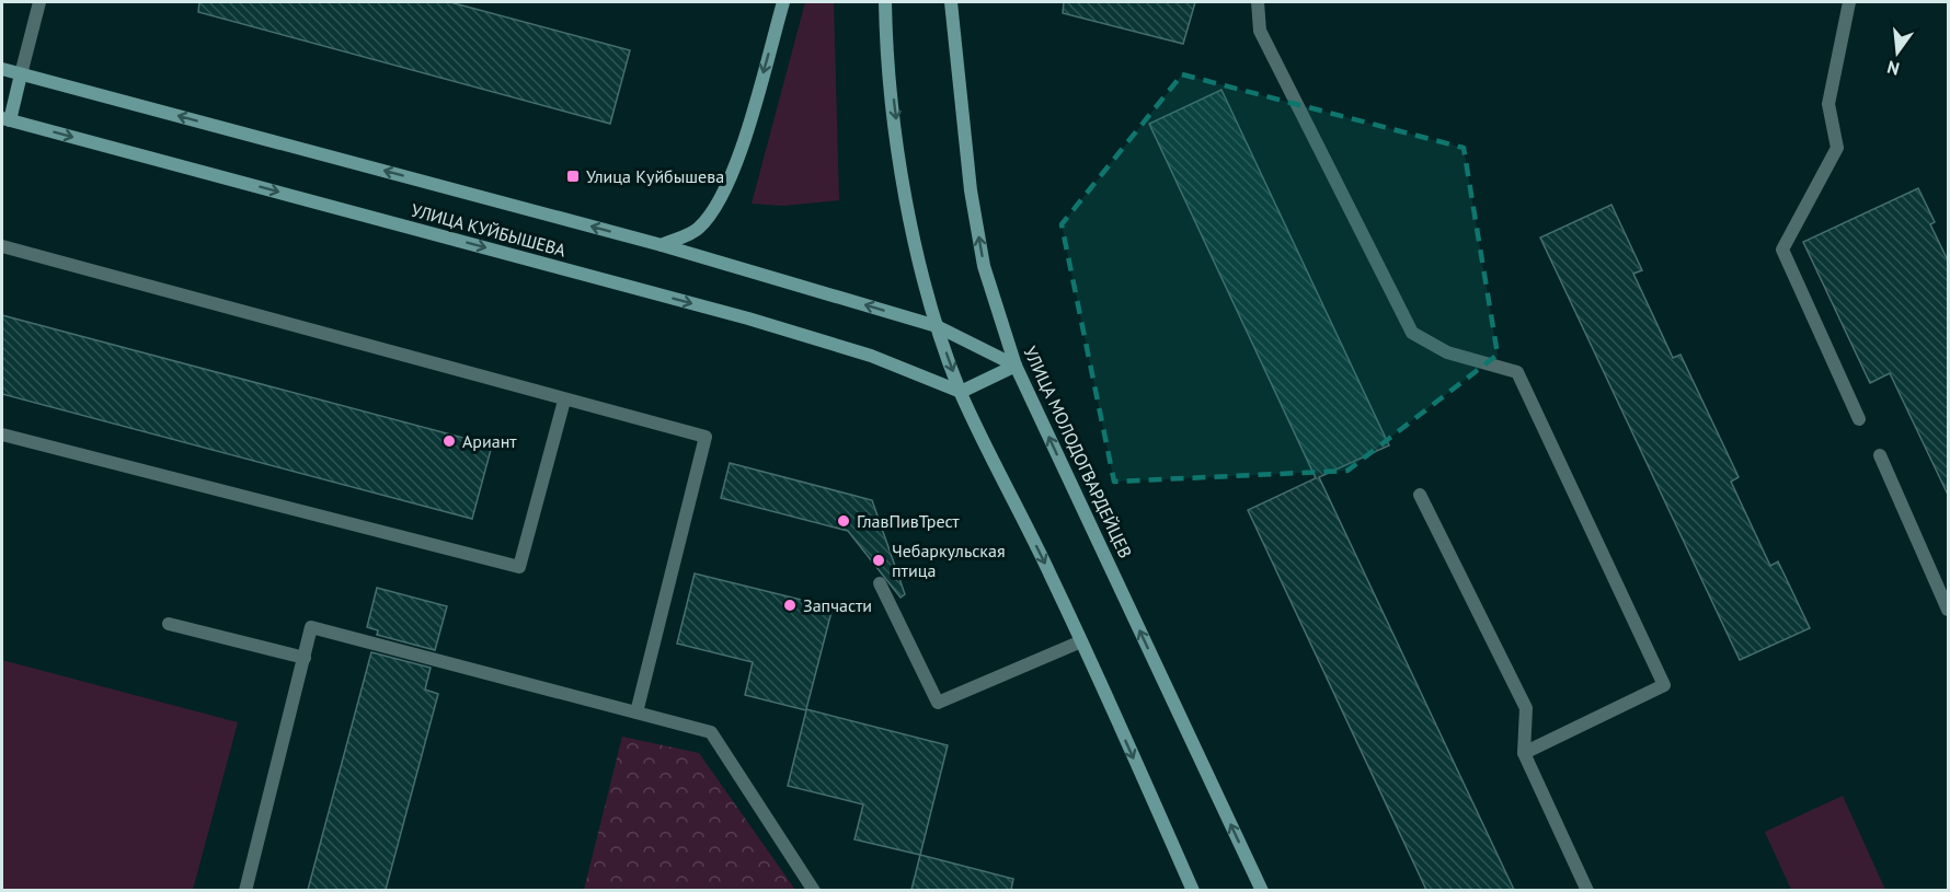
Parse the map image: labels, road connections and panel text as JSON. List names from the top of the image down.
{
  "streets": {
    "main road": ["УЛИЦА КУЙБЫШЕВА", "УЛИЦА МОЛОДОГВАРДЕЙЦЕВ"]
  },
  "crossings": [
    ["УЛИЦА КУЙБЫШЕВА", "УЛИЦА МОЛОДОГВАРДЕЙЦЕВ"]
  ],
  "places": {
    "transit": ["Улица Куйбышева"],
    "other": [
      "Ариант",
      "ГлавПивТрест",
      "Чебаркульская птица",
      "Запчасти"
    ]
  },
  "north": "bottom"
}
